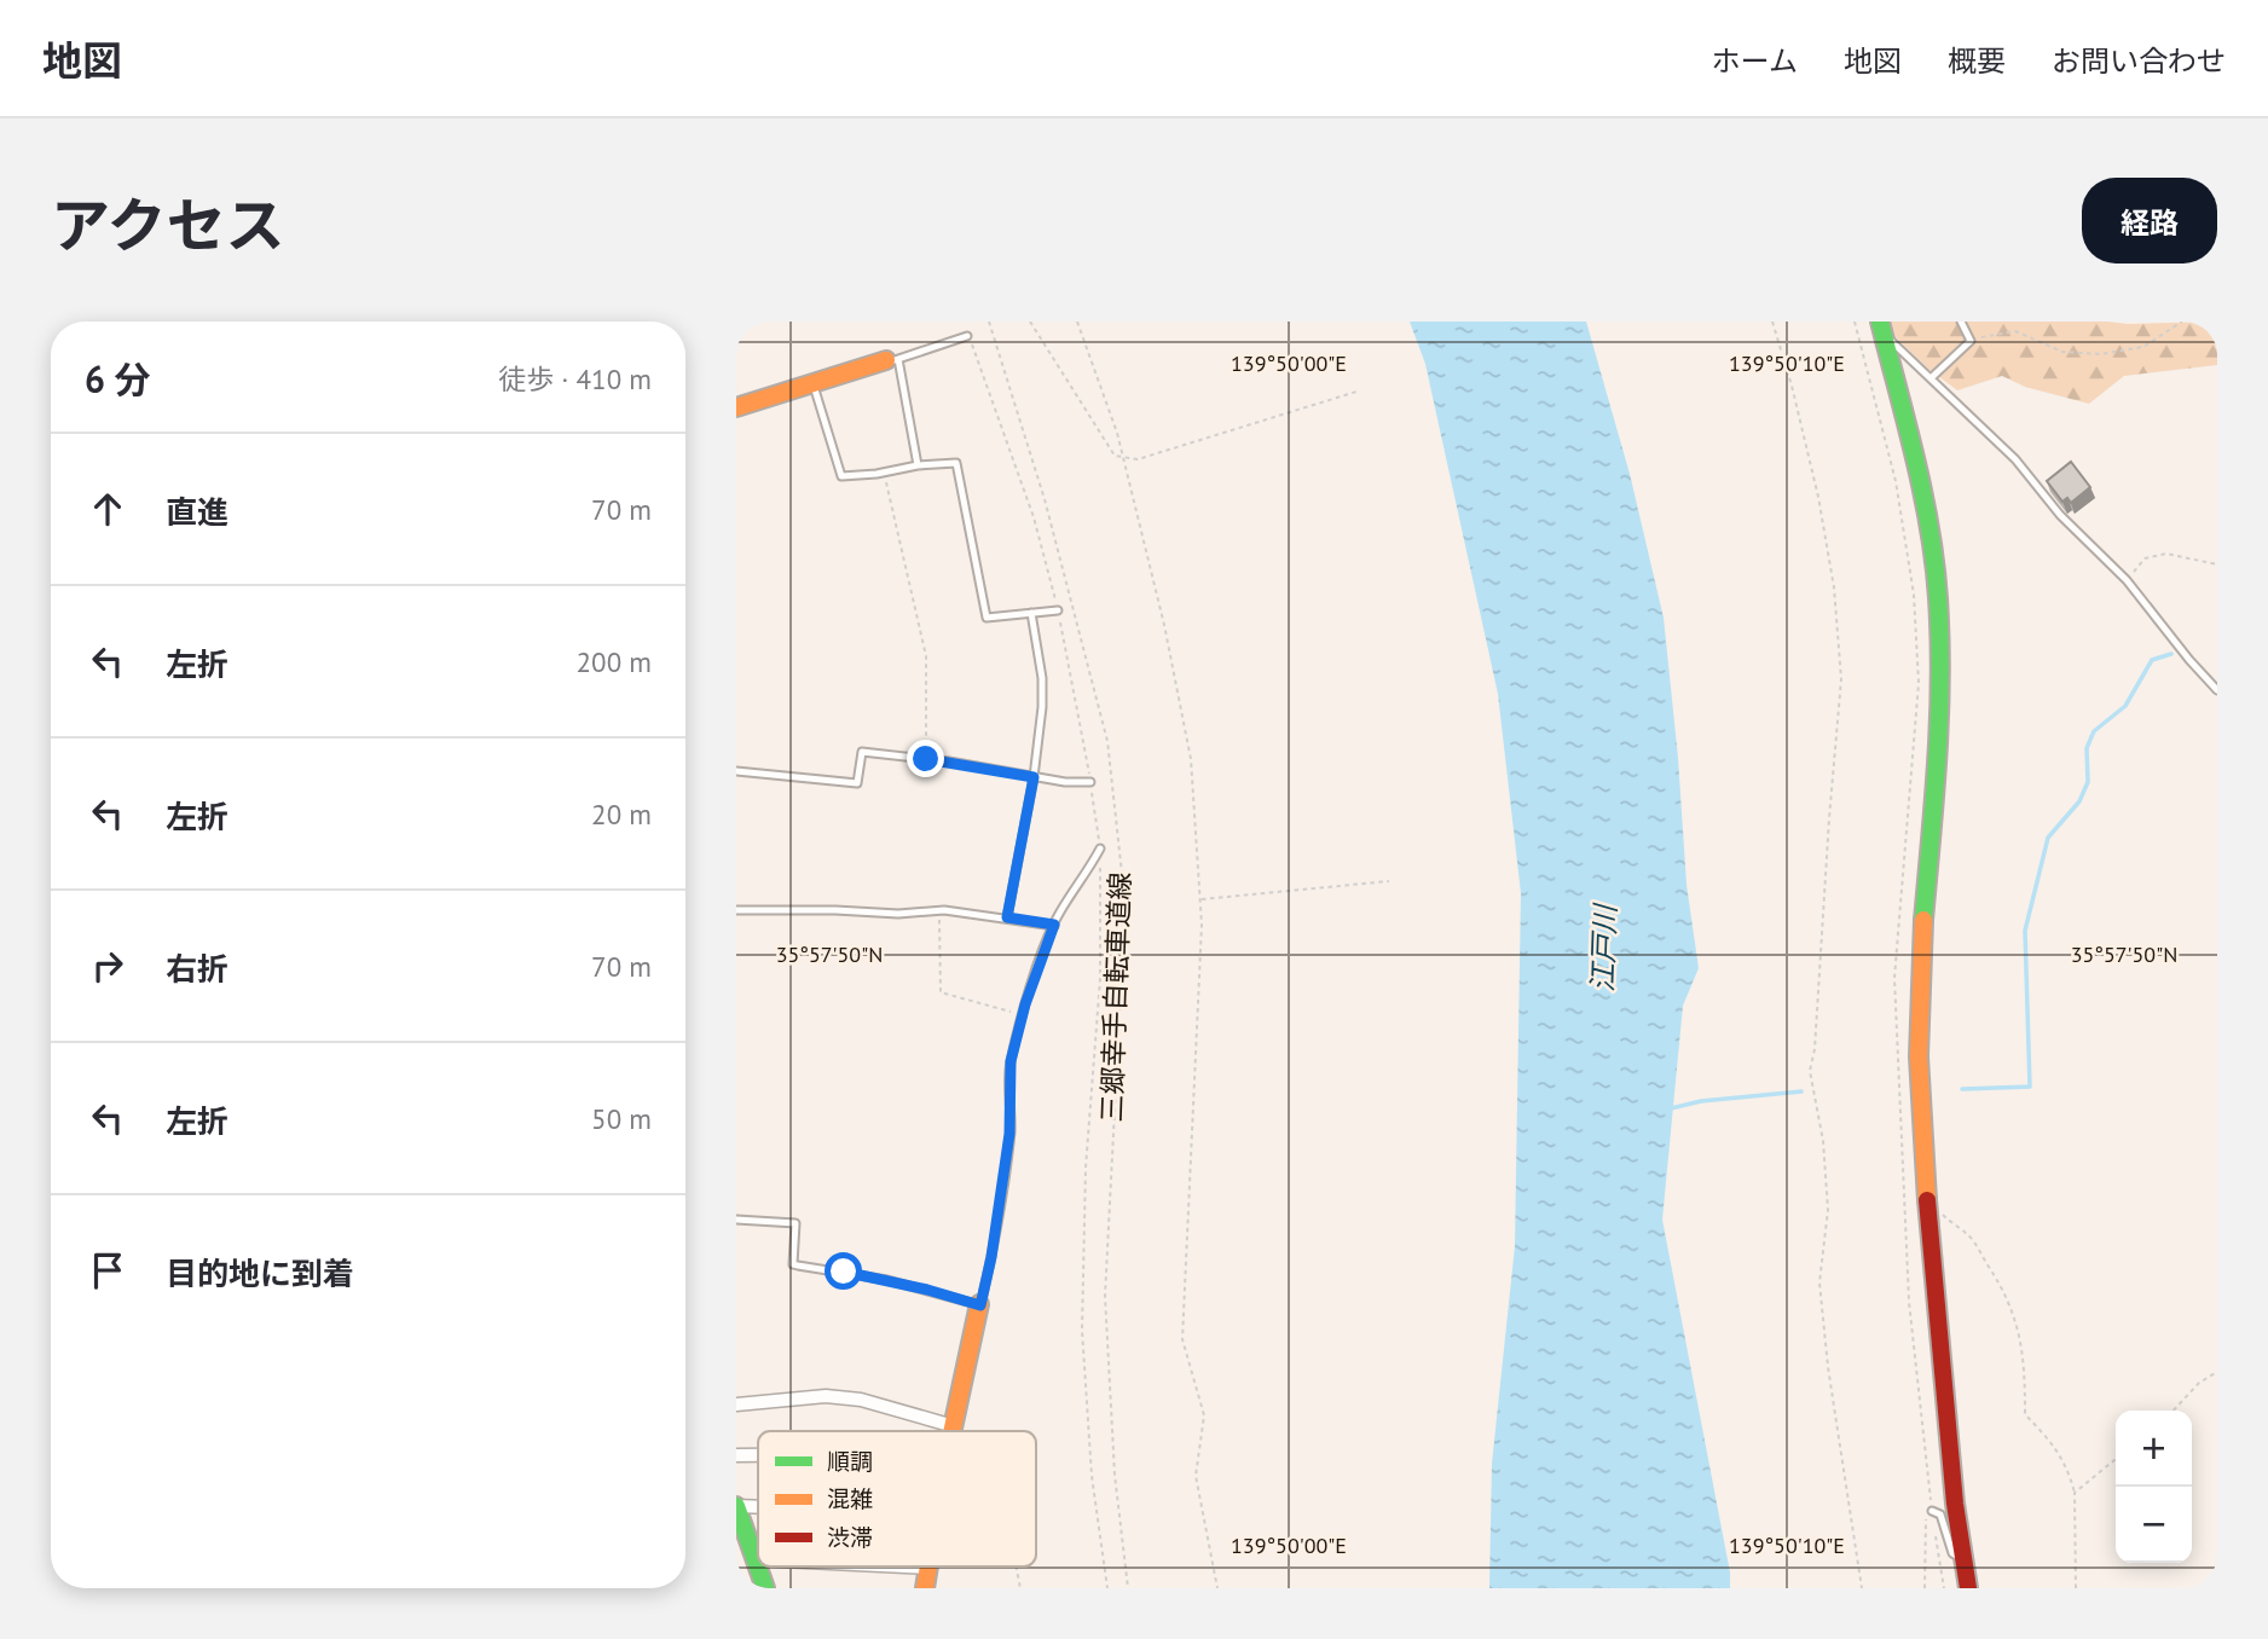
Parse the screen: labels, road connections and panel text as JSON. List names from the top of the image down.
{
  "streets": {
    "path": ["三郷幸手自転車道線"]
  },
  "water": ["江戸川"],
  "legend": ["順調", "混雑", "渋滞"],
  "page": {
    "header": "地図",
    "nav": [
      "ホーム",
      "地図",
      "概要",
      "お問い合わせ"
    ],
    "title": "アクセス",
    "buttons": "経路",
    "heading": ["6 分", "徒歩 · 410 m"],
    "list": [
      ["直進", "70 m"],
      ["左折", "200 m"],
      ["左折", "20 m"],
      ["右折", "70 m"],
      ["左折", "50 m"],
      "目的地に到着"
    ],
    "map_buttons": ["+", "−"]
  },
  "coordinates": ["139°50'00\"E", "139°50'10\"E", "35°57'50\"N"]
}
